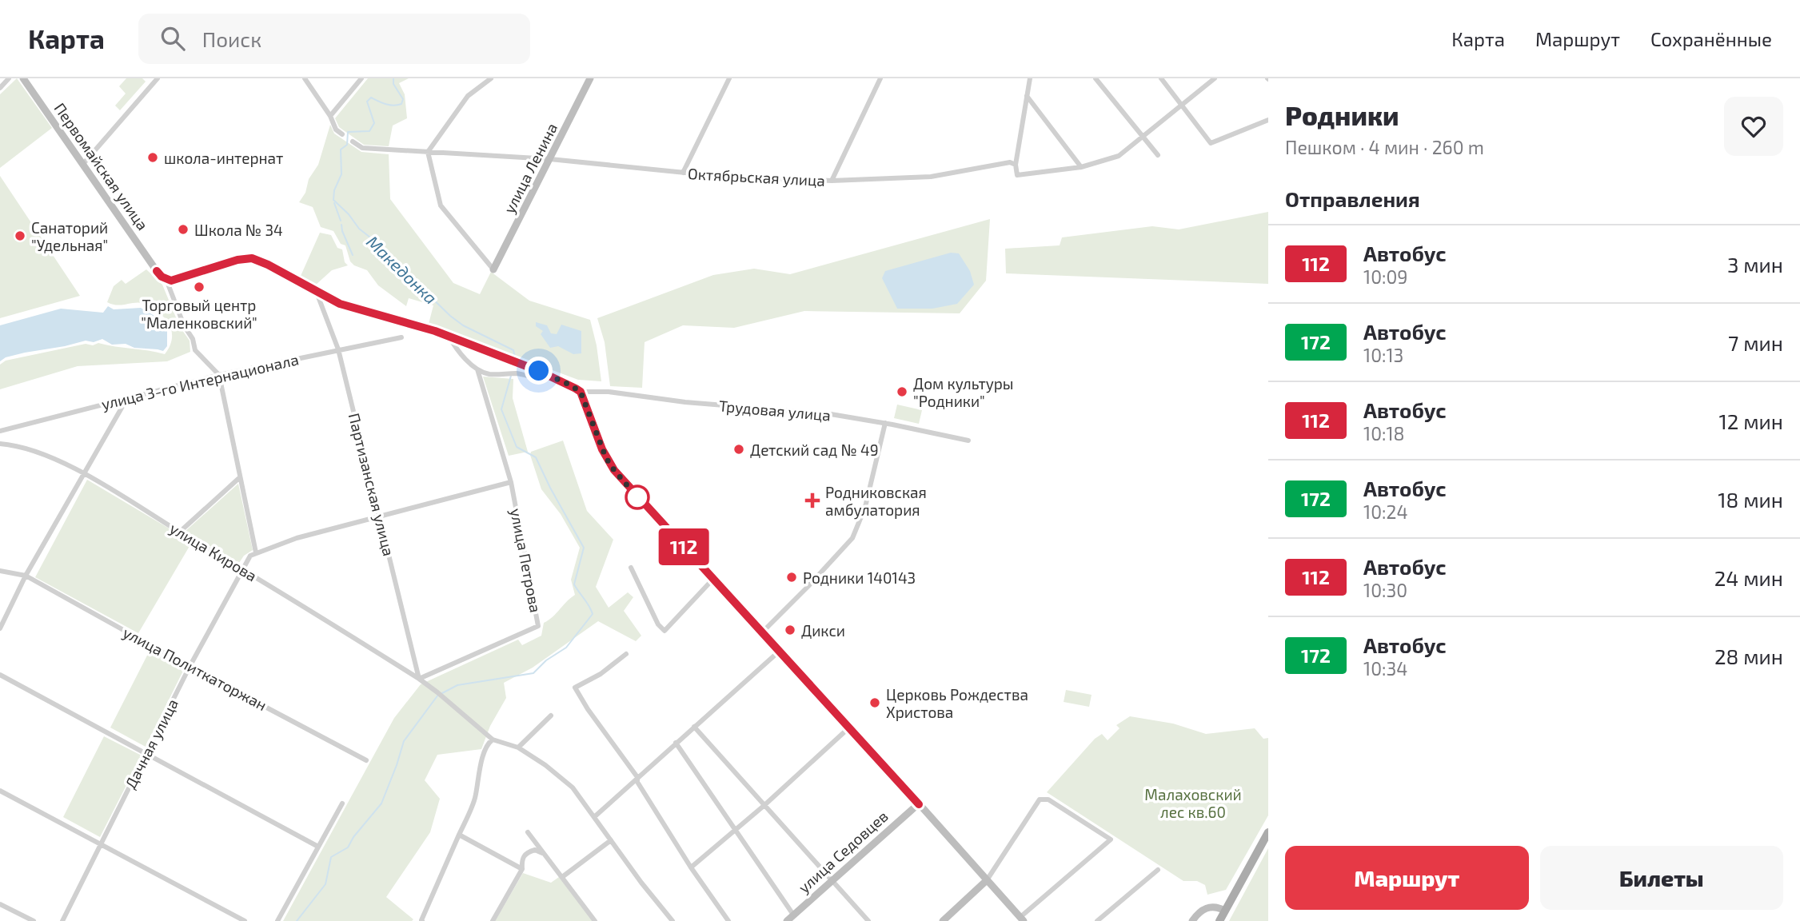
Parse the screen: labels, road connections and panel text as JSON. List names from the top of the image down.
{
  "streets": {
    "main road": ["Первомайская улица", "улица Ленина", "улица Седовцев"],
    "street": [
      "Октябрьская улица",
      "улица 3-го Интернационала",
      "Трудовая улица",
      "Партизанская улица",
      "улица Кирова",
      "улица Петрова",
      "улица Политкаторжан",
      "Дачная улица"
    ]
  },
  "crossings": [
    ["улица Ленина", "Октябрьская улица"],
    ["улица 3-го Интернационала", "Партизанская улица"],
    ["Партизанская улица", "улица Кирова"],
    ["Партизанская улица", "улица Петрова"],
    ["улица Кирова", "улица Петрова"],
    ["улица Кирова", "Дачная улица"],
    ["улица Политкаторжан", "Дачная улица"]
  ],
  "water": ["Македонка"],
  "parks": ["Малаховский лес кв.60"],
  "places": {
    "other": [
      "школа-интернат",
      "Школа № 34",
      "Санаторий \"Удельная\"",
      "Торговый центр \"Маленковский\"",
      "Дом культуры \"Родники\"",
      "Детский сад № 49",
      "Родники 140143",
      "Дикси",
      "Церковь Рождества Христова"
    ],
    "health": ["Родниковская амбулатория"]
  },
  "lines": ["bus line 112"],
  "page": {
    "header": "Карта",
    "search": "Поиск",
    "nav": ["Карта", "Маршрут", "Сохранённые"],
    "on_map": "112",
    "heading": [
      ["Родники", "Пешком · 4 мин · 260 m"],
      "Отправления"
    ],
    "list": [
      {
        "mark": "112",
        "name": "Автобус",
        "note": "10:09",
        "value": "3 мин"
      },
      {
        "mark": "172",
        "name": "Автобус",
        "note": "10:13",
        "value": "7 мин"
      },
      {
        "mark": "112",
        "name": "Автобус",
        "note": "10:18",
        "value": "12 мин"
      },
      {
        "mark": "172",
        "name": "Автобус",
        "note": "10:24",
        "value": "18 мин"
      },
      {
        "mark": "112",
        "name": "Автобус",
        "note": "10:30",
        "value": "24 мин"
      },
      {
        "mark": "172",
        "name": "Автобус",
        "note": "10:34",
        "value": "28 мин"
      }
    ],
    "buttons": ["Маршрут", "Билеты"]
  }
}
